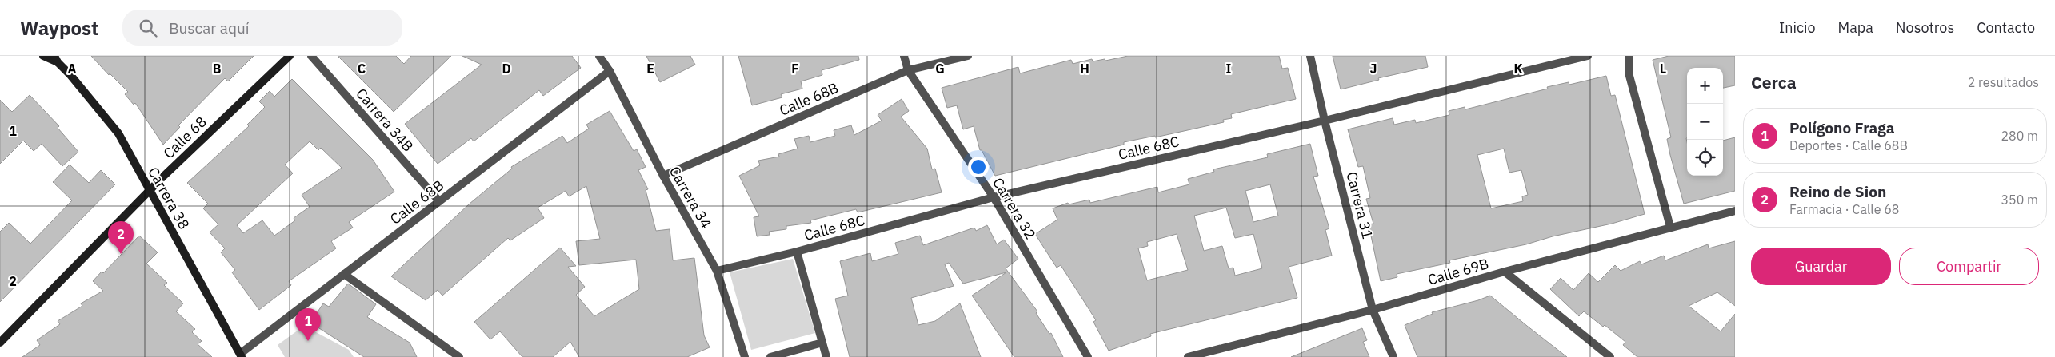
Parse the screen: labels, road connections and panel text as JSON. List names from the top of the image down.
{
  "streets": {
    "street": [
      "Calle 68B",
      "Carrera 34B",
      "Calle 68",
      "Calle 68C",
      "Carrera 34",
      "Carrera 38",
      "Carrera 31",
      "Carrera 32",
      "Calle 69B"
    ]
  },
  "crossings": [
    ["Calle 68B", "Carrera 34B"],
    ["Calle 68B", "Carrera 34"],
    ["Calle 68B", "Carrera 38"],
    ["Calle 68B", "Carrera 32"],
    ["Calle 68", "Carrera 38"],
    ["Calle 68C", "Carrera 34"],
    ["Calle 68C", "Carrera 31"],
    ["Calle 68C", "Carrera 32"],
    ["Carrera 31", "Calle 69B"]
  ],
  "page": {
    "header": "Waypost",
    "search": "Buscar aquí",
    "nav": [
      "Inicio",
      "Mapa",
      "Nosotros",
      "Contacto"
    ],
    "heading": ["Cerca", "2 resultados"],
    "map_buttons": ["+", "−"],
    "list": [
      {
        "mark": "1",
        "name": "Polígono Fraga",
        "note": "Deportes · Calle 68B",
        "value": "280 m"
      },
      {
        "mark": "2",
        "name": "Reino de Sion",
        "note": "Farmacia · Calle 68",
        "value": "350 m"
      }
    ],
    "pins": ["2", "1"],
    "buttons": ["Guardar", "Compartir"]
  },
  "grid": {
    "columns": [
      "A",
      "B",
      "C",
      "D",
      "E",
      "F",
      "G",
      "H",
      "I",
      "J",
      "K",
      "L"
    ],
    "rows": ["1", "2"]
  }
}
